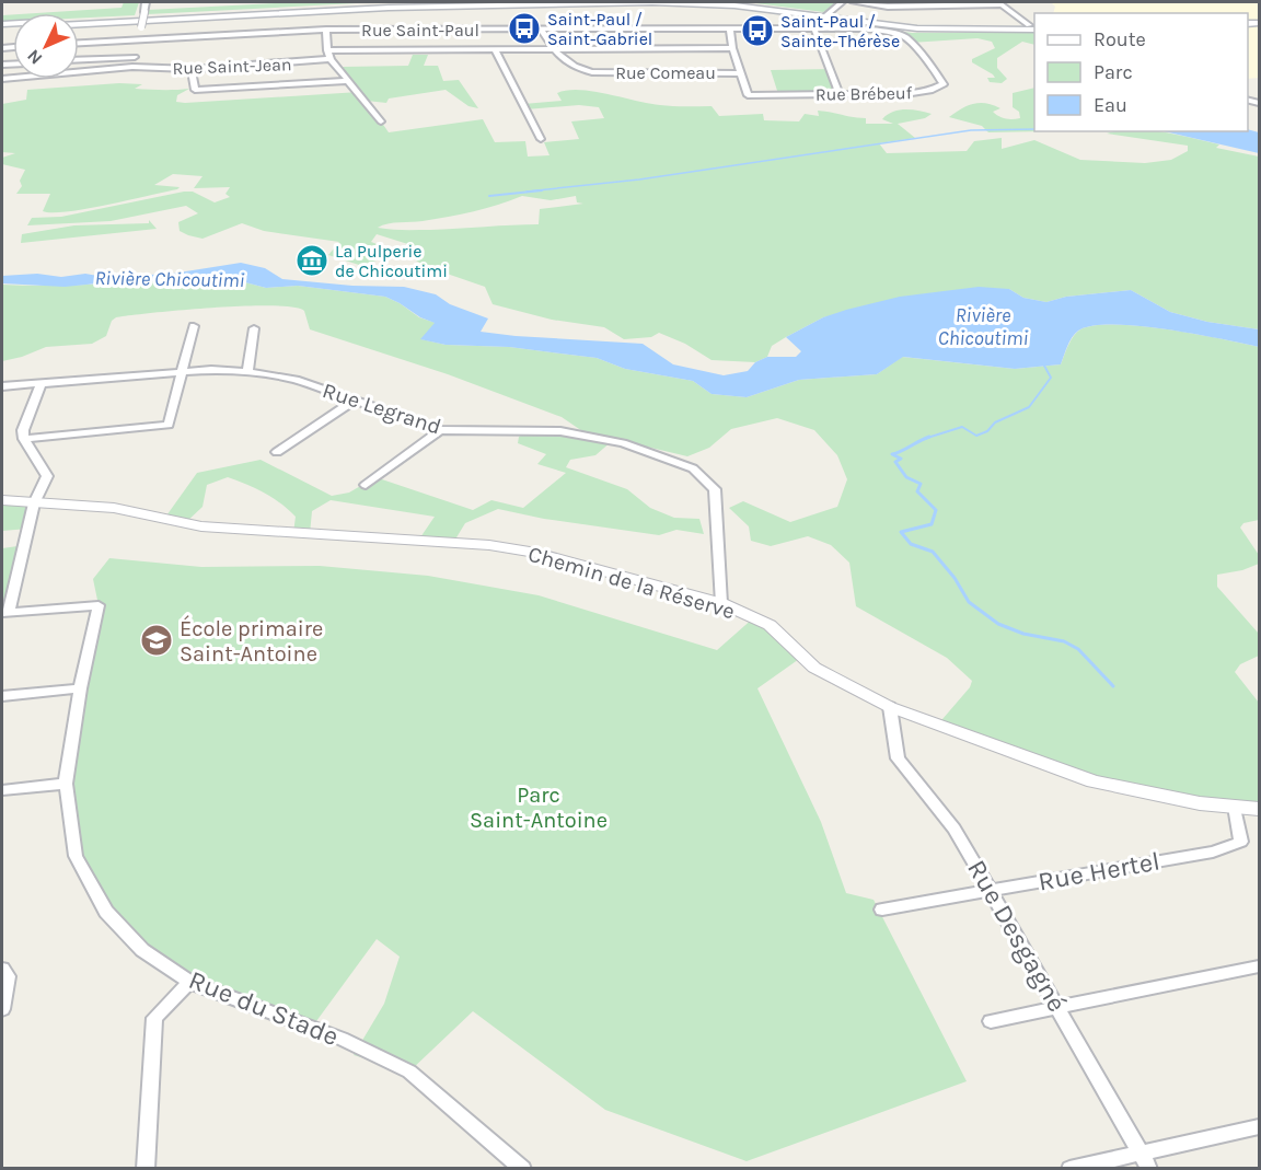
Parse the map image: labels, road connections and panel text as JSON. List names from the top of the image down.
{
  "streets": {
    "street": [
      "Rue Saint-Paul",
      "Rue Saint-Jean",
      "Rue Comeau",
      "Rue Brébeuf",
      "Rue Legrand",
      "Chemin de la Réserve",
      "Rue Hertel",
      "Rue Desgagné",
      "Rue du Stade"
    ]
  },
  "crossings": [
    ["Rue Saint-Paul", "Rue Brébeuf"],
    ["Rue Comeau", "Rue Brébeuf"],
    ["Rue Legrand", "Chemin de la Réserve"],
    ["Chemin de la Réserve", "Rue Hertel"],
    ["Chemin de la Réserve", "Rue Desgagné"],
    ["Rue Hertel", "Rue Desgagné"]
  ],
  "water": ["Rivière Chicoutimi"],
  "parks": ["Parc Saint-Antoine"],
  "places": {
    "bus stop": ["Saint-Paul / Saint-Gabriel", "Saint-Paul / Sainte-Thérèse"],
    "museum": ["La Pulperie de Chicoutimi"],
    "school or university": ["École primaire Saint-Antoine"]
  },
  "legend": ["Route", "Parc", "Eau"],
  "north": "bottom left"
}
